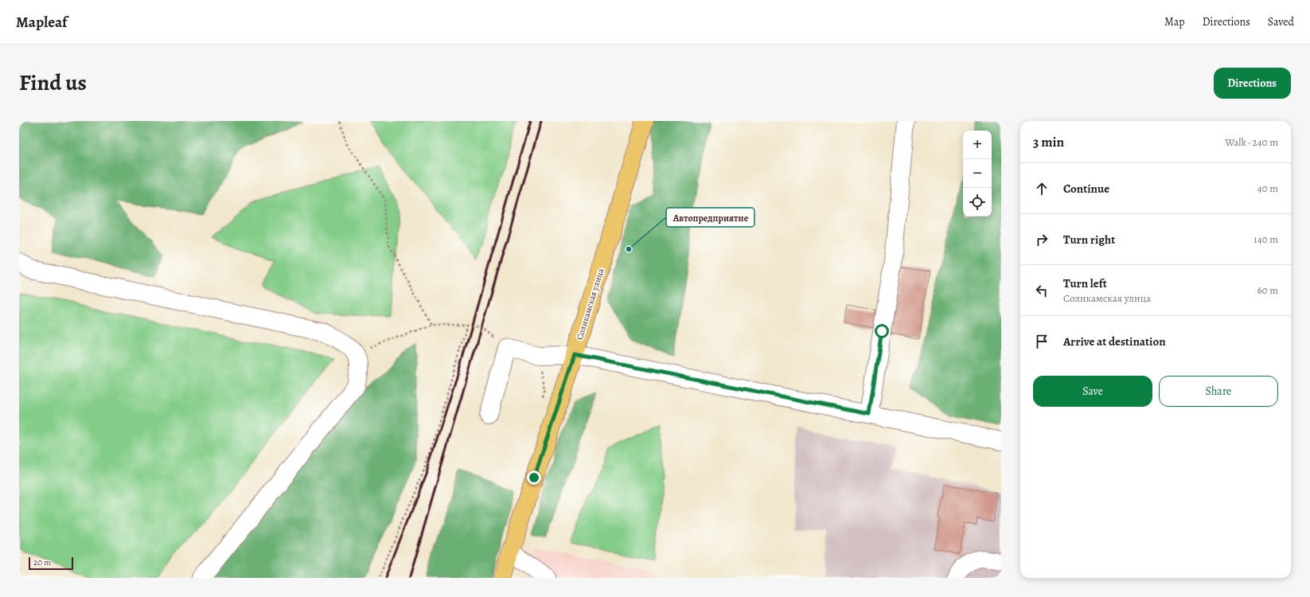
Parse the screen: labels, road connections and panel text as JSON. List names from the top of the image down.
{
  "streets": {
    "main road": ["Соликамская улица"]
  },
  "places": ["Автопредприятие"],
  "scale_bar": "20 m",
  "page": {
    "header": "Mapleaf",
    "nav": ["Map", "Directions", "Saved"],
    "title": "Find us",
    "buttons": [
      "Directions",
      ["Save", "Share"]
    ],
    "heading": ["3 min", "Walk · 240 m"],
    "map_buttons": ["+", "−"],
    "list": [
      ["Continue", "40 m"],
      ["Turn right", "140 m"],
      ["Turn left", "Соликамская улица", "60 m"],
      "Arrive at destination"
    ],
    "scale": "20 m"
  }
}
